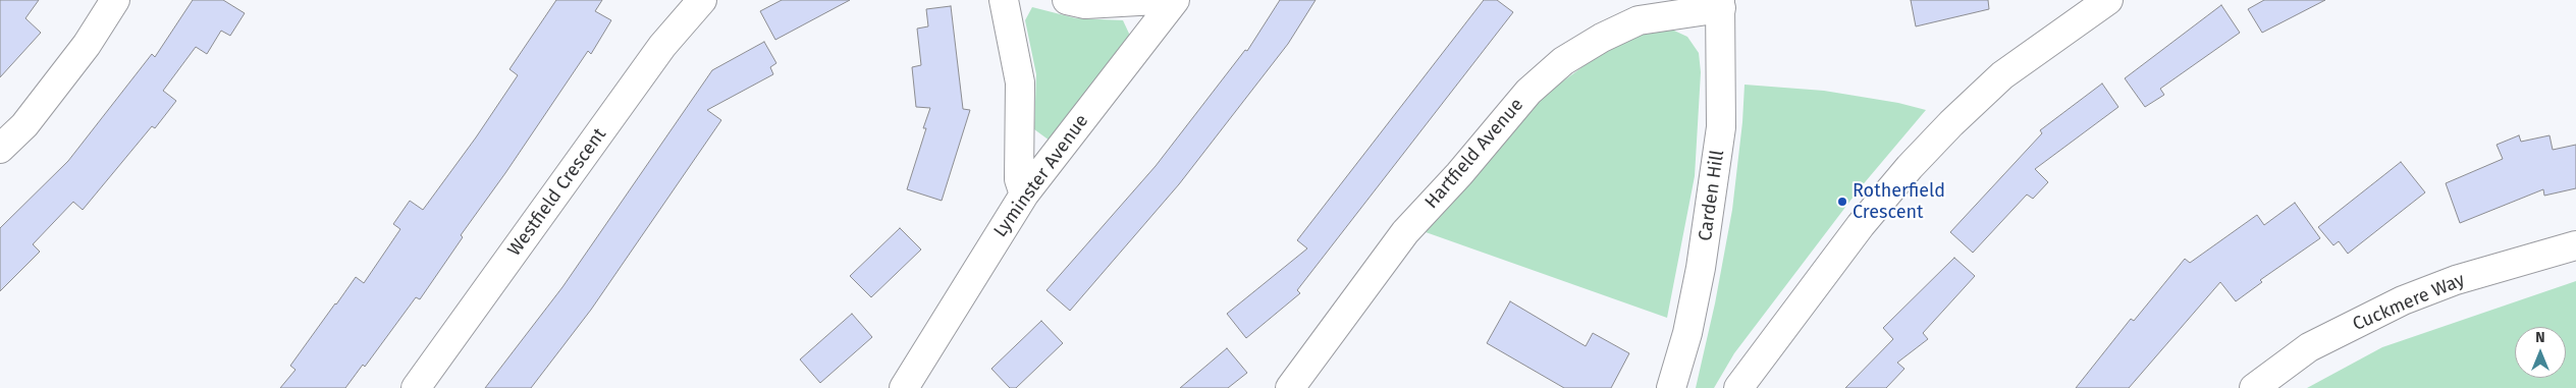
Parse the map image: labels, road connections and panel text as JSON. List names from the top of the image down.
{
  "streets": {
    "street": [
      "Hartfield Avenue",
      "Lyminster Avenue",
      "Westfield Crescent",
      "Carden Hill",
      "Cuckmere Way"
    ]
  },
  "crossings": [
    ["Hartfield Avenue", "Carden Hill"]
  ],
  "places": ["Rotherfield Crescent"],
  "north": "top"
}
